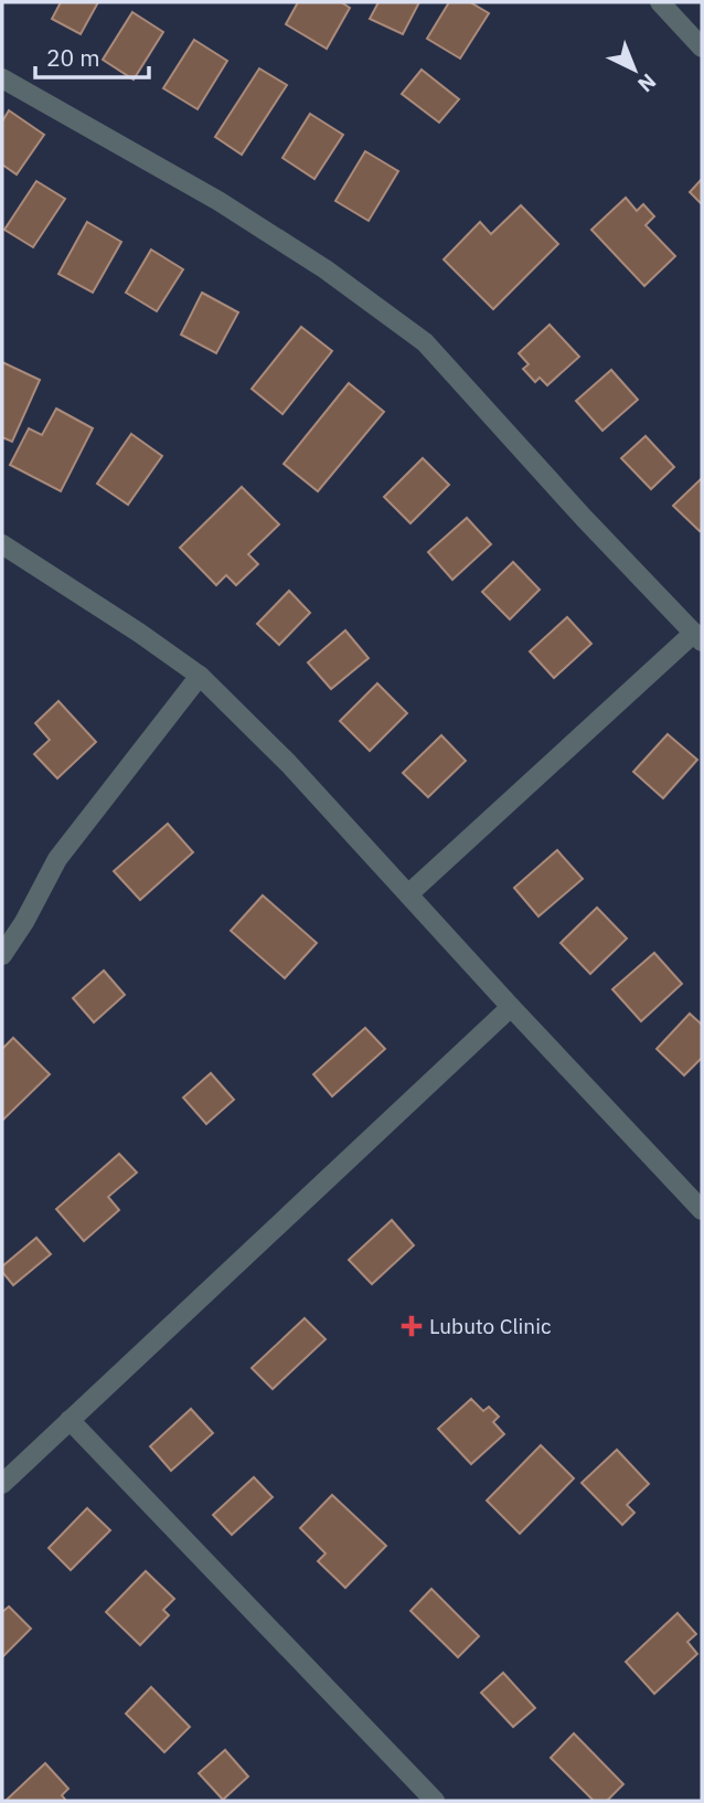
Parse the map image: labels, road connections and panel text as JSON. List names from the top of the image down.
{
  "places": {
    "health": ["Lubuto Clinic"]
  },
  "scale_bar": "20 m",
  "north": "bottom right"
}
